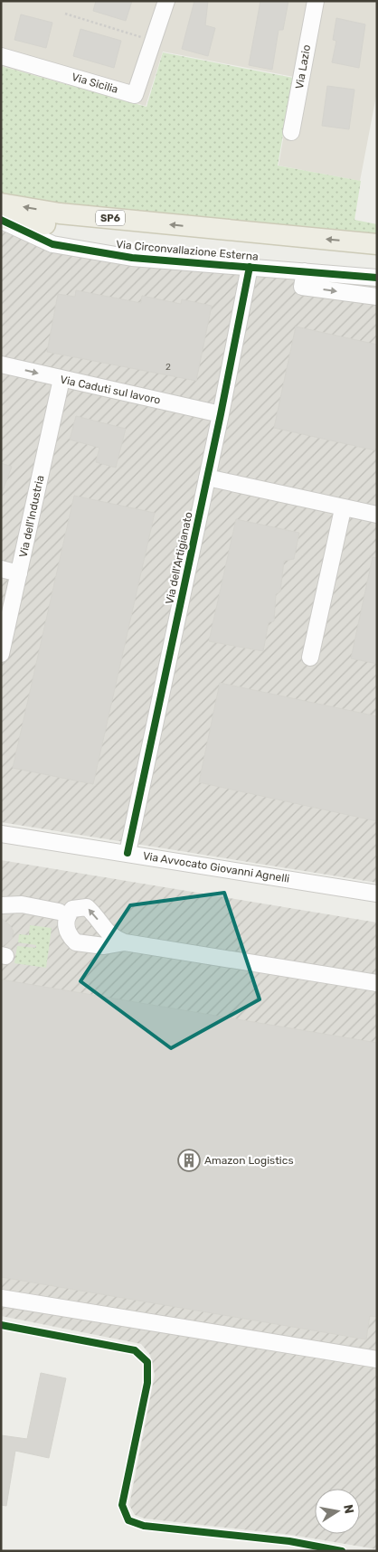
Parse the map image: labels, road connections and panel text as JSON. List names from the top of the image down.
{
  "streets": {
    "main road": ["SP6", "Via Circonvallazione Esterna"],
    "street": [
      "Via Lazio",
      "Via Sicilia",
      "Via Caduti sul lavoro",
      "Via dell'Industria",
      "Via dell'Artigianato",
      "Via Avvocato Giovanni Agnelli"
    ]
  },
  "crossings": [
    ["Via Circonvallazione Esterna", "Via dell'Artigianato"],
    ["Via Caduti sul lavoro", "Via dell'Industria"],
    ["Via Caduti sul lavoro", "Via dell'Artigianato"],
    ["Via dell'Artigianato", "Via Avvocato Giovanni Agnelli"]
  ],
  "places": {
    "building": ["Amazon Logistics"]
  },
  "house_numbers": ["2"],
  "north": "right"
}
